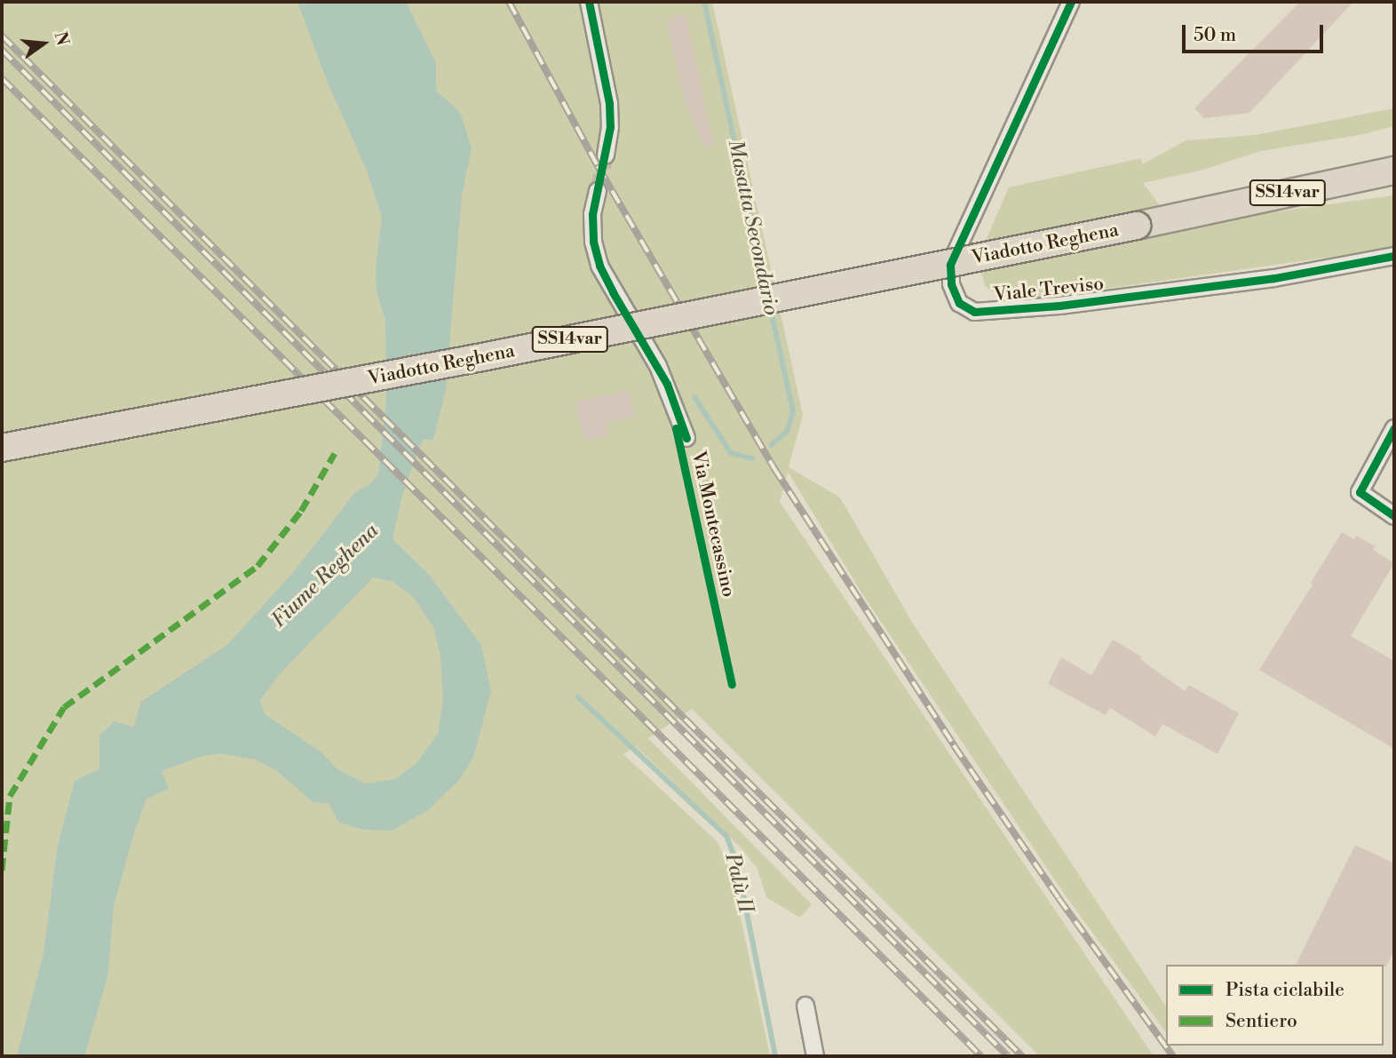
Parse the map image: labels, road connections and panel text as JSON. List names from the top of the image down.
{
  "streets": {
    "highway": ["SS14var", "Viadotto Reghena"],
    "street": ["Viale Treviso", "Via Montecassino"]
  },
  "crossings": [
    ["SS14var", "Viadotto Reghena"]
  ],
  "water": ["Masatta Secondario", "Fiume Reghena", "Palù II"],
  "legend": ["Pista ciclabile", "Sentiero"],
  "scale_bar": "50 m",
  "north": "right"
}
